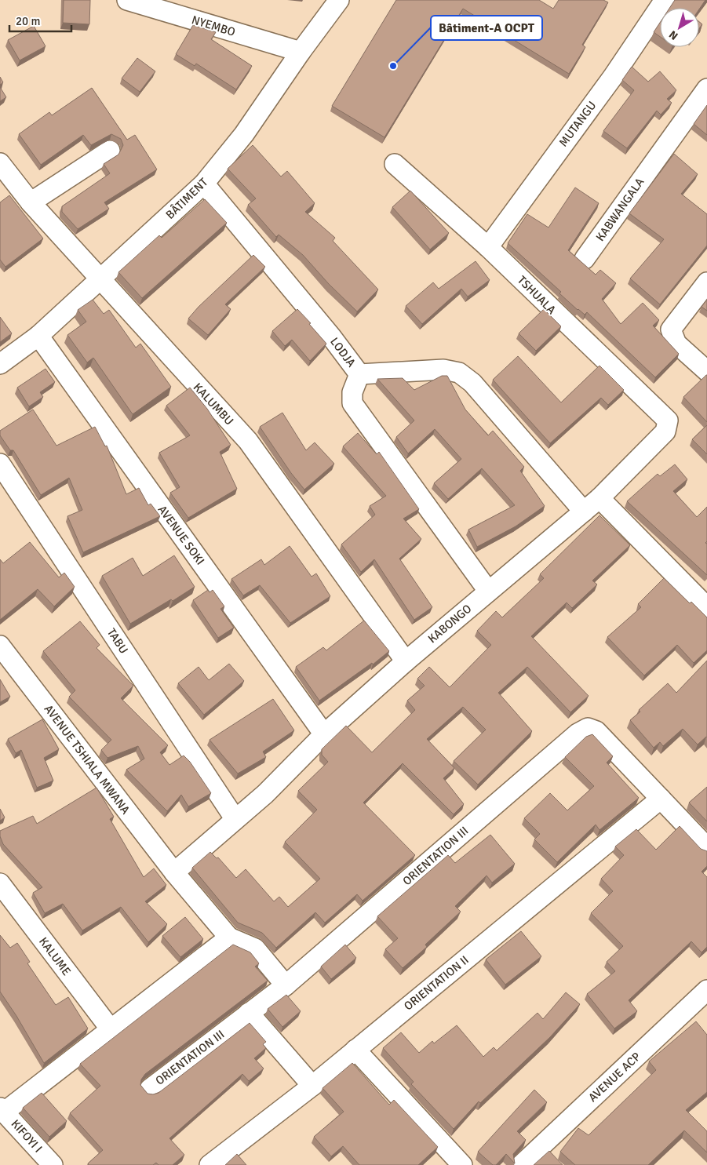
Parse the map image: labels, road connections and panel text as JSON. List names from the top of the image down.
{
  "streets": {
    "street": [
      "NYEMBO",
      "MUTANGU",
      "BÂTIMENT",
      "KABWANGALA",
      "TSHUALA",
      "LODJA",
      "KALUMBU",
      "AVENUE SOKI",
      "KABONGO",
      "TABU",
      "AVENUE TSHIALA MWANA",
      "ORIENTATION III",
      "KALUME",
      "ORIENTATION II",
      "AVENUE ACP",
      "KIFOYI I"
    ]
  },
  "crossings": [
    ["NYEMBO", "BÂTIMENT"],
    ["MUTANGU", "TSHUALA"],
    ["BÂTIMENT", "LODJA"],
    ["BÂTIMENT", "KALUMBU"],
    ["BÂTIMENT", "AVENUE SOKI"],
    ["TSHUALA", "KABONGO"],
    ["LODJA", "KABONGO"],
    ["KALUMBU", "KABONGO"],
    ["AVENUE SOKI", "KABONGO"],
    ["KABONGO", "TABU"],
    ["KABONGO", "AVENUE TSHIALA MWANA"],
    ["ORIENTATION III", "ORIENTATION II"]
  ],
  "places": ["Bâtiment-A OCPT"],
  "scale_bar": "20 m",
  "north": "bottom left"
}
